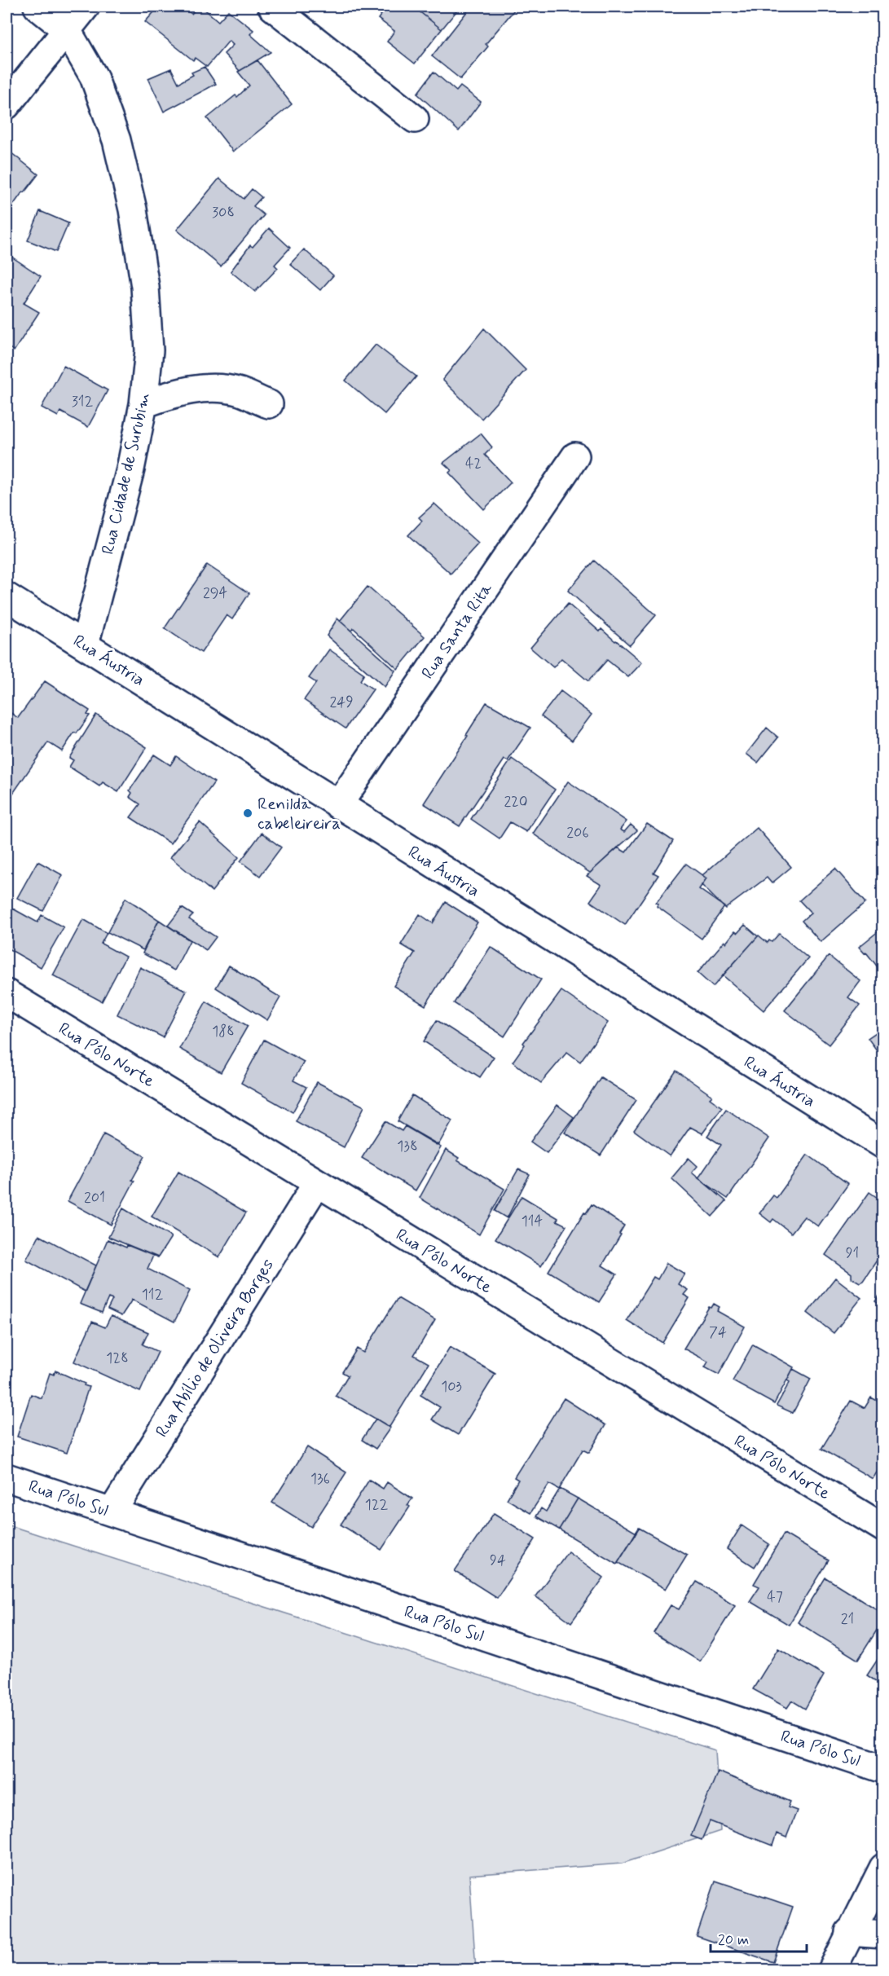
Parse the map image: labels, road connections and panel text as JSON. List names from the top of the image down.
{
  "streets": {
    "street": [
      "Rua Cidade de Surubim",
      "Rua Santa Rita",
      "Rua Áustria",
      "Rua Pólo Norte",
      "Rua Abílio de Oliveira Borges",
      "Rua Pólo Sul"
    ]
  },
  "crossings": [
    ["Rua Cidade de Surubim", "Rua Áustria"],
    ["Rua Santa Rita", "Rua Áustria"],
    ["Rua Pólo Norte", "Rua Abílio de Oliveira Borges"],
    ["Rua Abílio de Oliveira Borges", "Rua Pólo Sul"]
  ],
  "places": ["Renilda cabeleireira"],
  "house_numbers": [
    "308",
    "312",
    "42",
    "294",
    "249",
    "220",
    "206",
    "188",
    "138",
    "201",
    "114",
    "91",
    "112",
    "74",
    "128",
    "103",
    "136",
    "122",
    "94",
    "47",
    "21"
  ],
  "scale_bar": "20 m"
}
